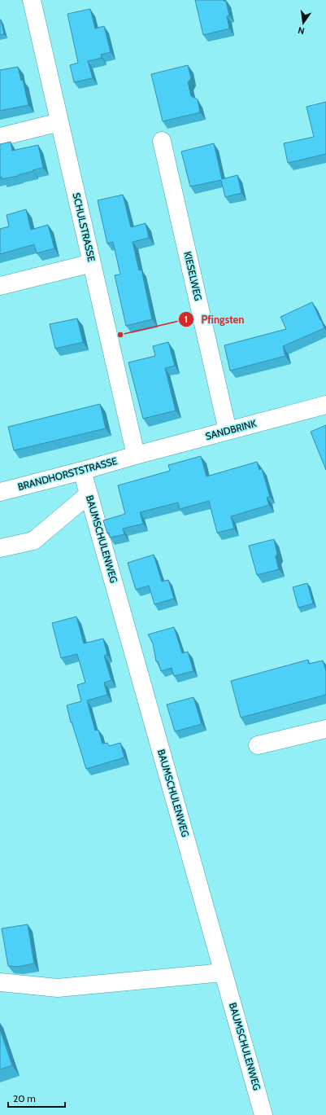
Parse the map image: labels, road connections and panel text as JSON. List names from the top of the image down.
{
  "streets": {
    "street": [
      "SCHULSTRASSE",
      "KIESELWEG",
      "SANDBRINK",
      "BRANDHORSTSTRASSE",
      "BAUMSCHULENWEG"
    ]
  },
  "crossings": [
    ["SCHULSTRASSE", "SANDBRINK"],
    ["SCHULSTRASSE", "BRANDHORSTSTRASSE"],
    ["KIESELWEG", "SANDBRINK"],
    ["SANDBRINK", "BRANDHORSTSTRASSE"],
    ["BRANDHORSTSTRASSE", "BAUMSCHULENWEG"]
  ],
  "places": ["Pfingsten"],
  "scale_bar": "20 m",
  "north": "bottom"
}
